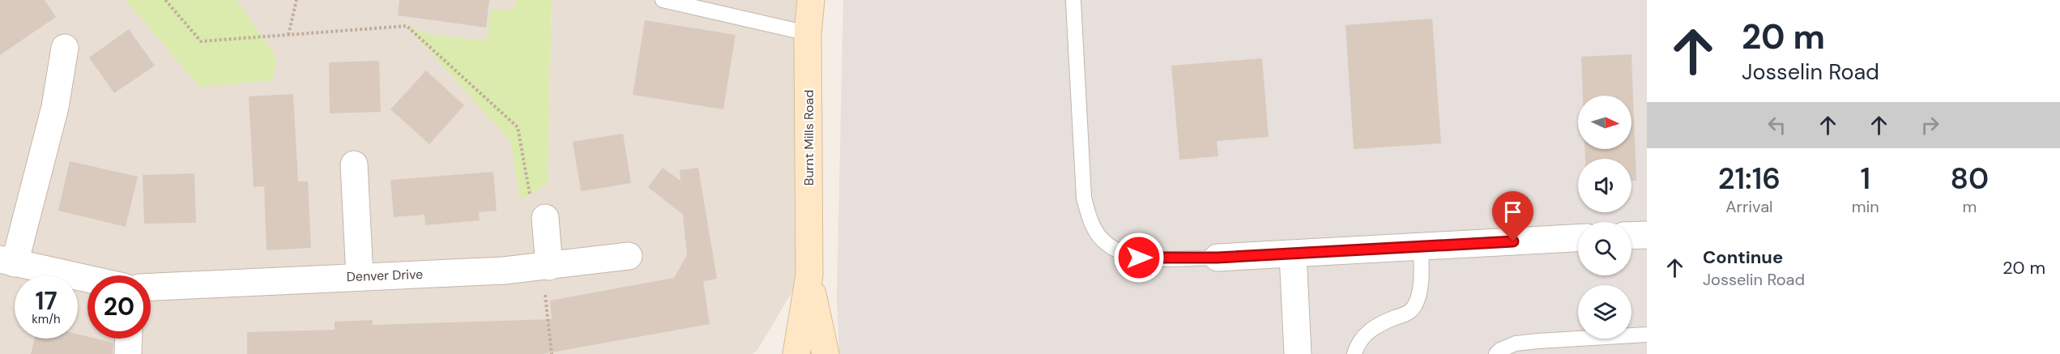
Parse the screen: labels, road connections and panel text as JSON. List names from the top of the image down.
{
  "streets": {
    "street": ["Burnt Mills Road", "Denver Drive"]
  },
  "north": "right",
  "page": {
    "turn": ["20 m", "Josselin Road"],
    "eta": [
      "21:16",
      "Arrival",
      "1",
      "min",
      "80",
      "m"
    ],
    "list": [
      {
        "name": "Continue",
        "note": "Josselin Road",
        "value": "20 m"
      }
    ],
    "speed": "17 km/h",
    "limit": "20"
  }
}
